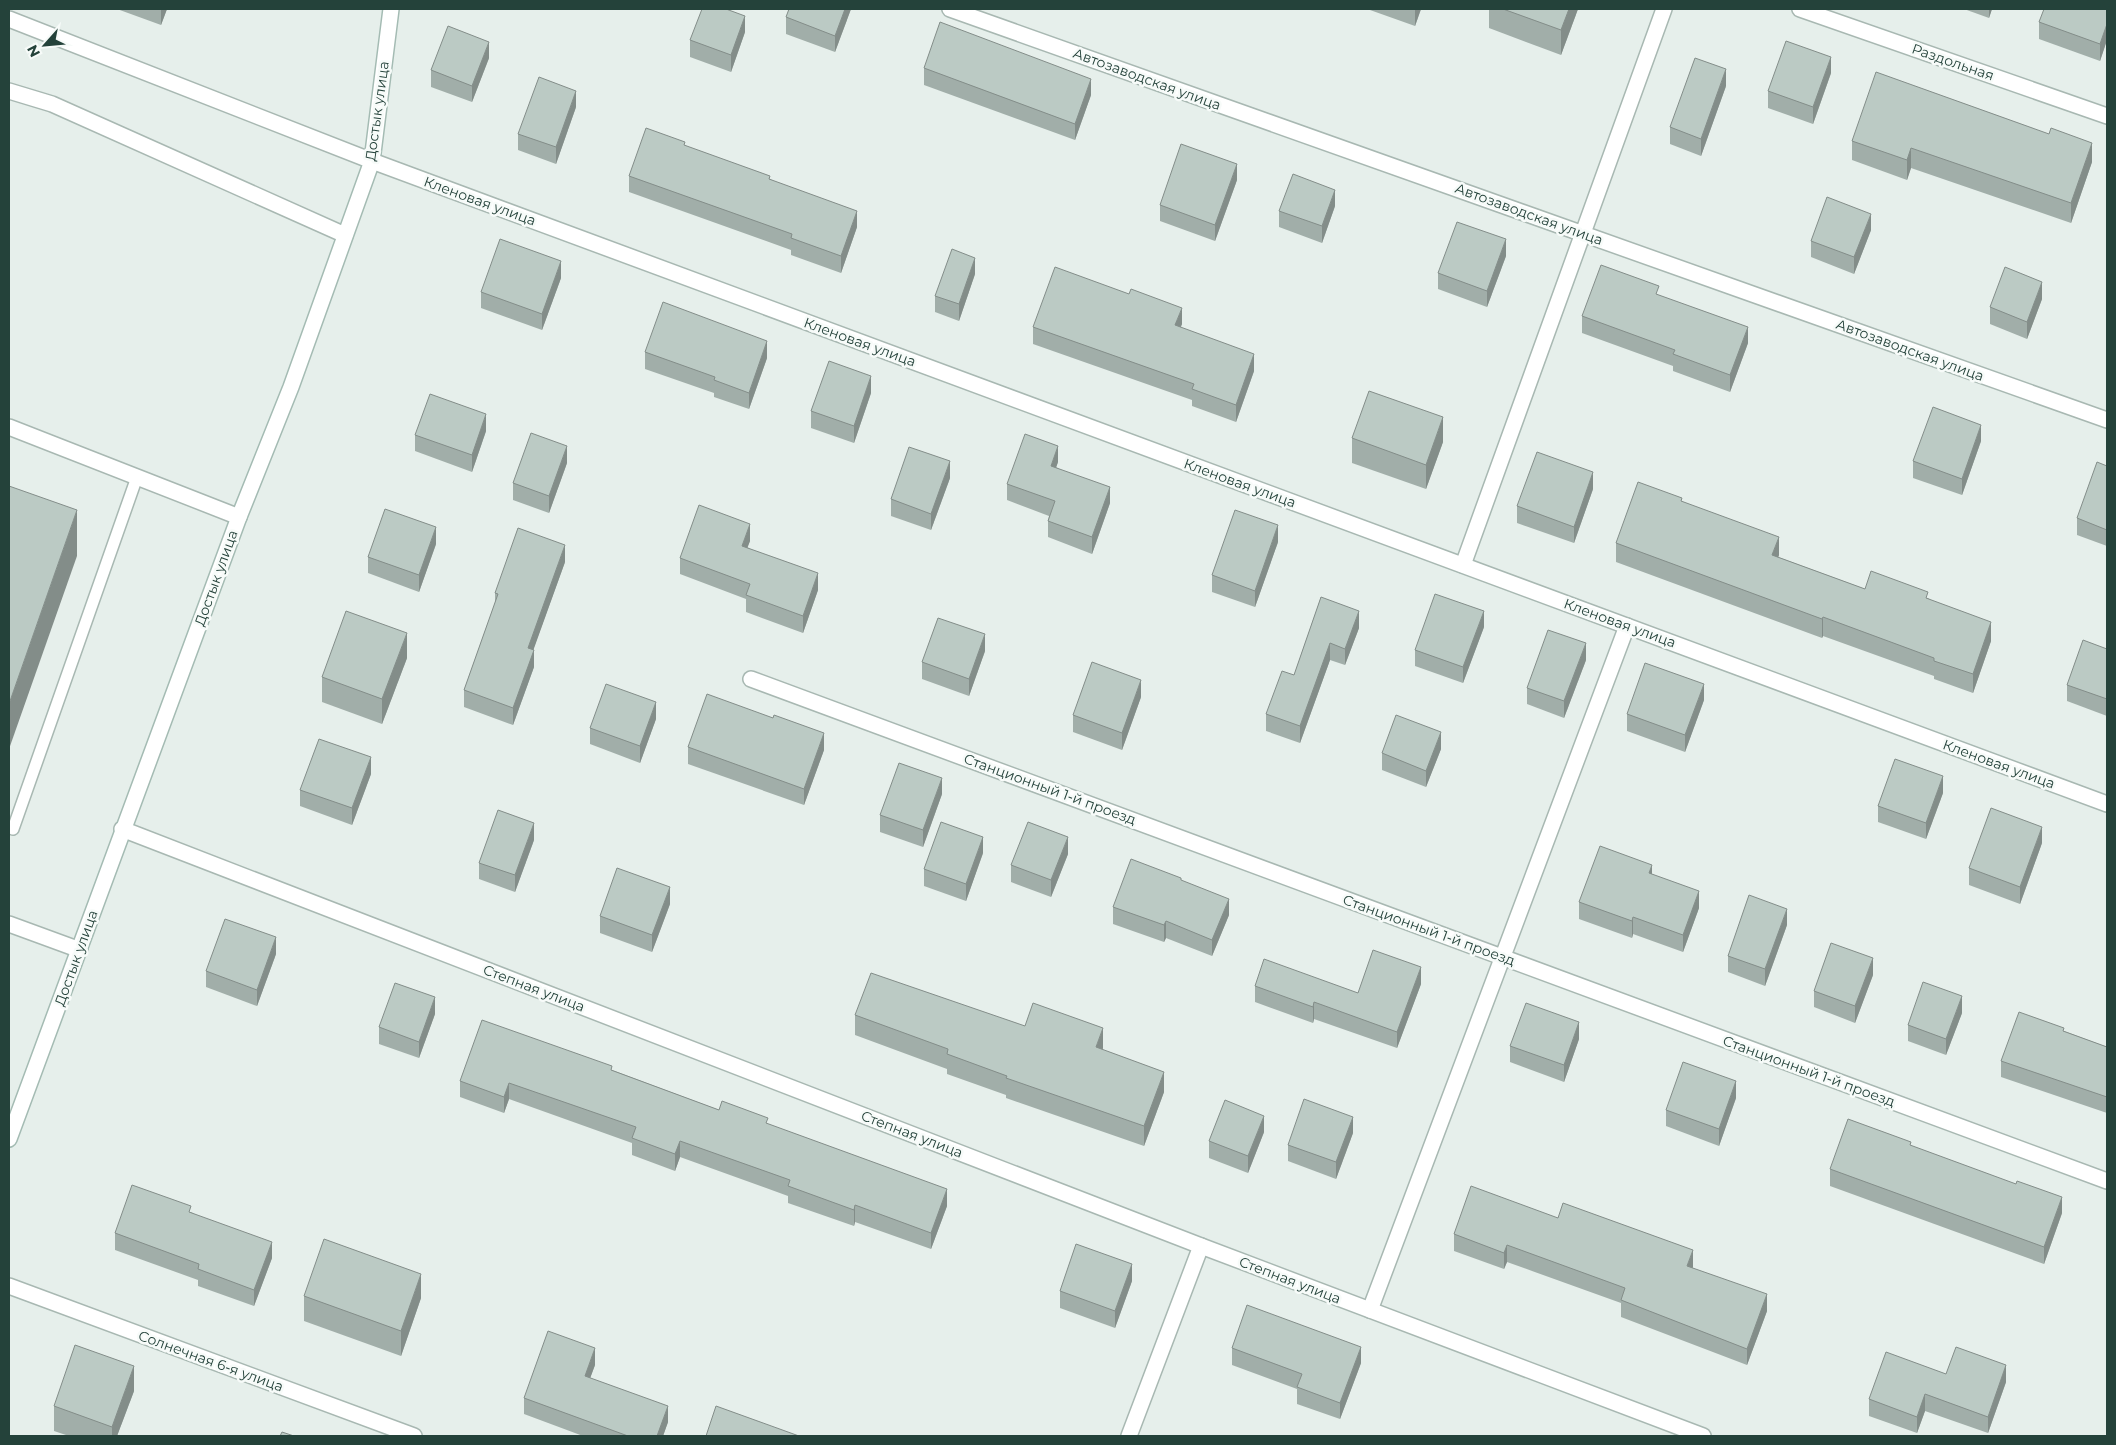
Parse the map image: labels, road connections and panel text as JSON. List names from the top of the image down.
{
  "streets": {
    "street": [
      "Раздольная",
      "Автозаводская улица",
      "Достык улица",
      "Кленовая улица",
      "Станционный 1-й проезд",
      "Степная улица",
      "Солнечная 6-я улица"
    ]
  },
  "crossings": [
    ["Достык улица", "Кленовая улица"],
    ["Достык улица", "Степная улица"]
  ],
  "north": "bottom left"
}
